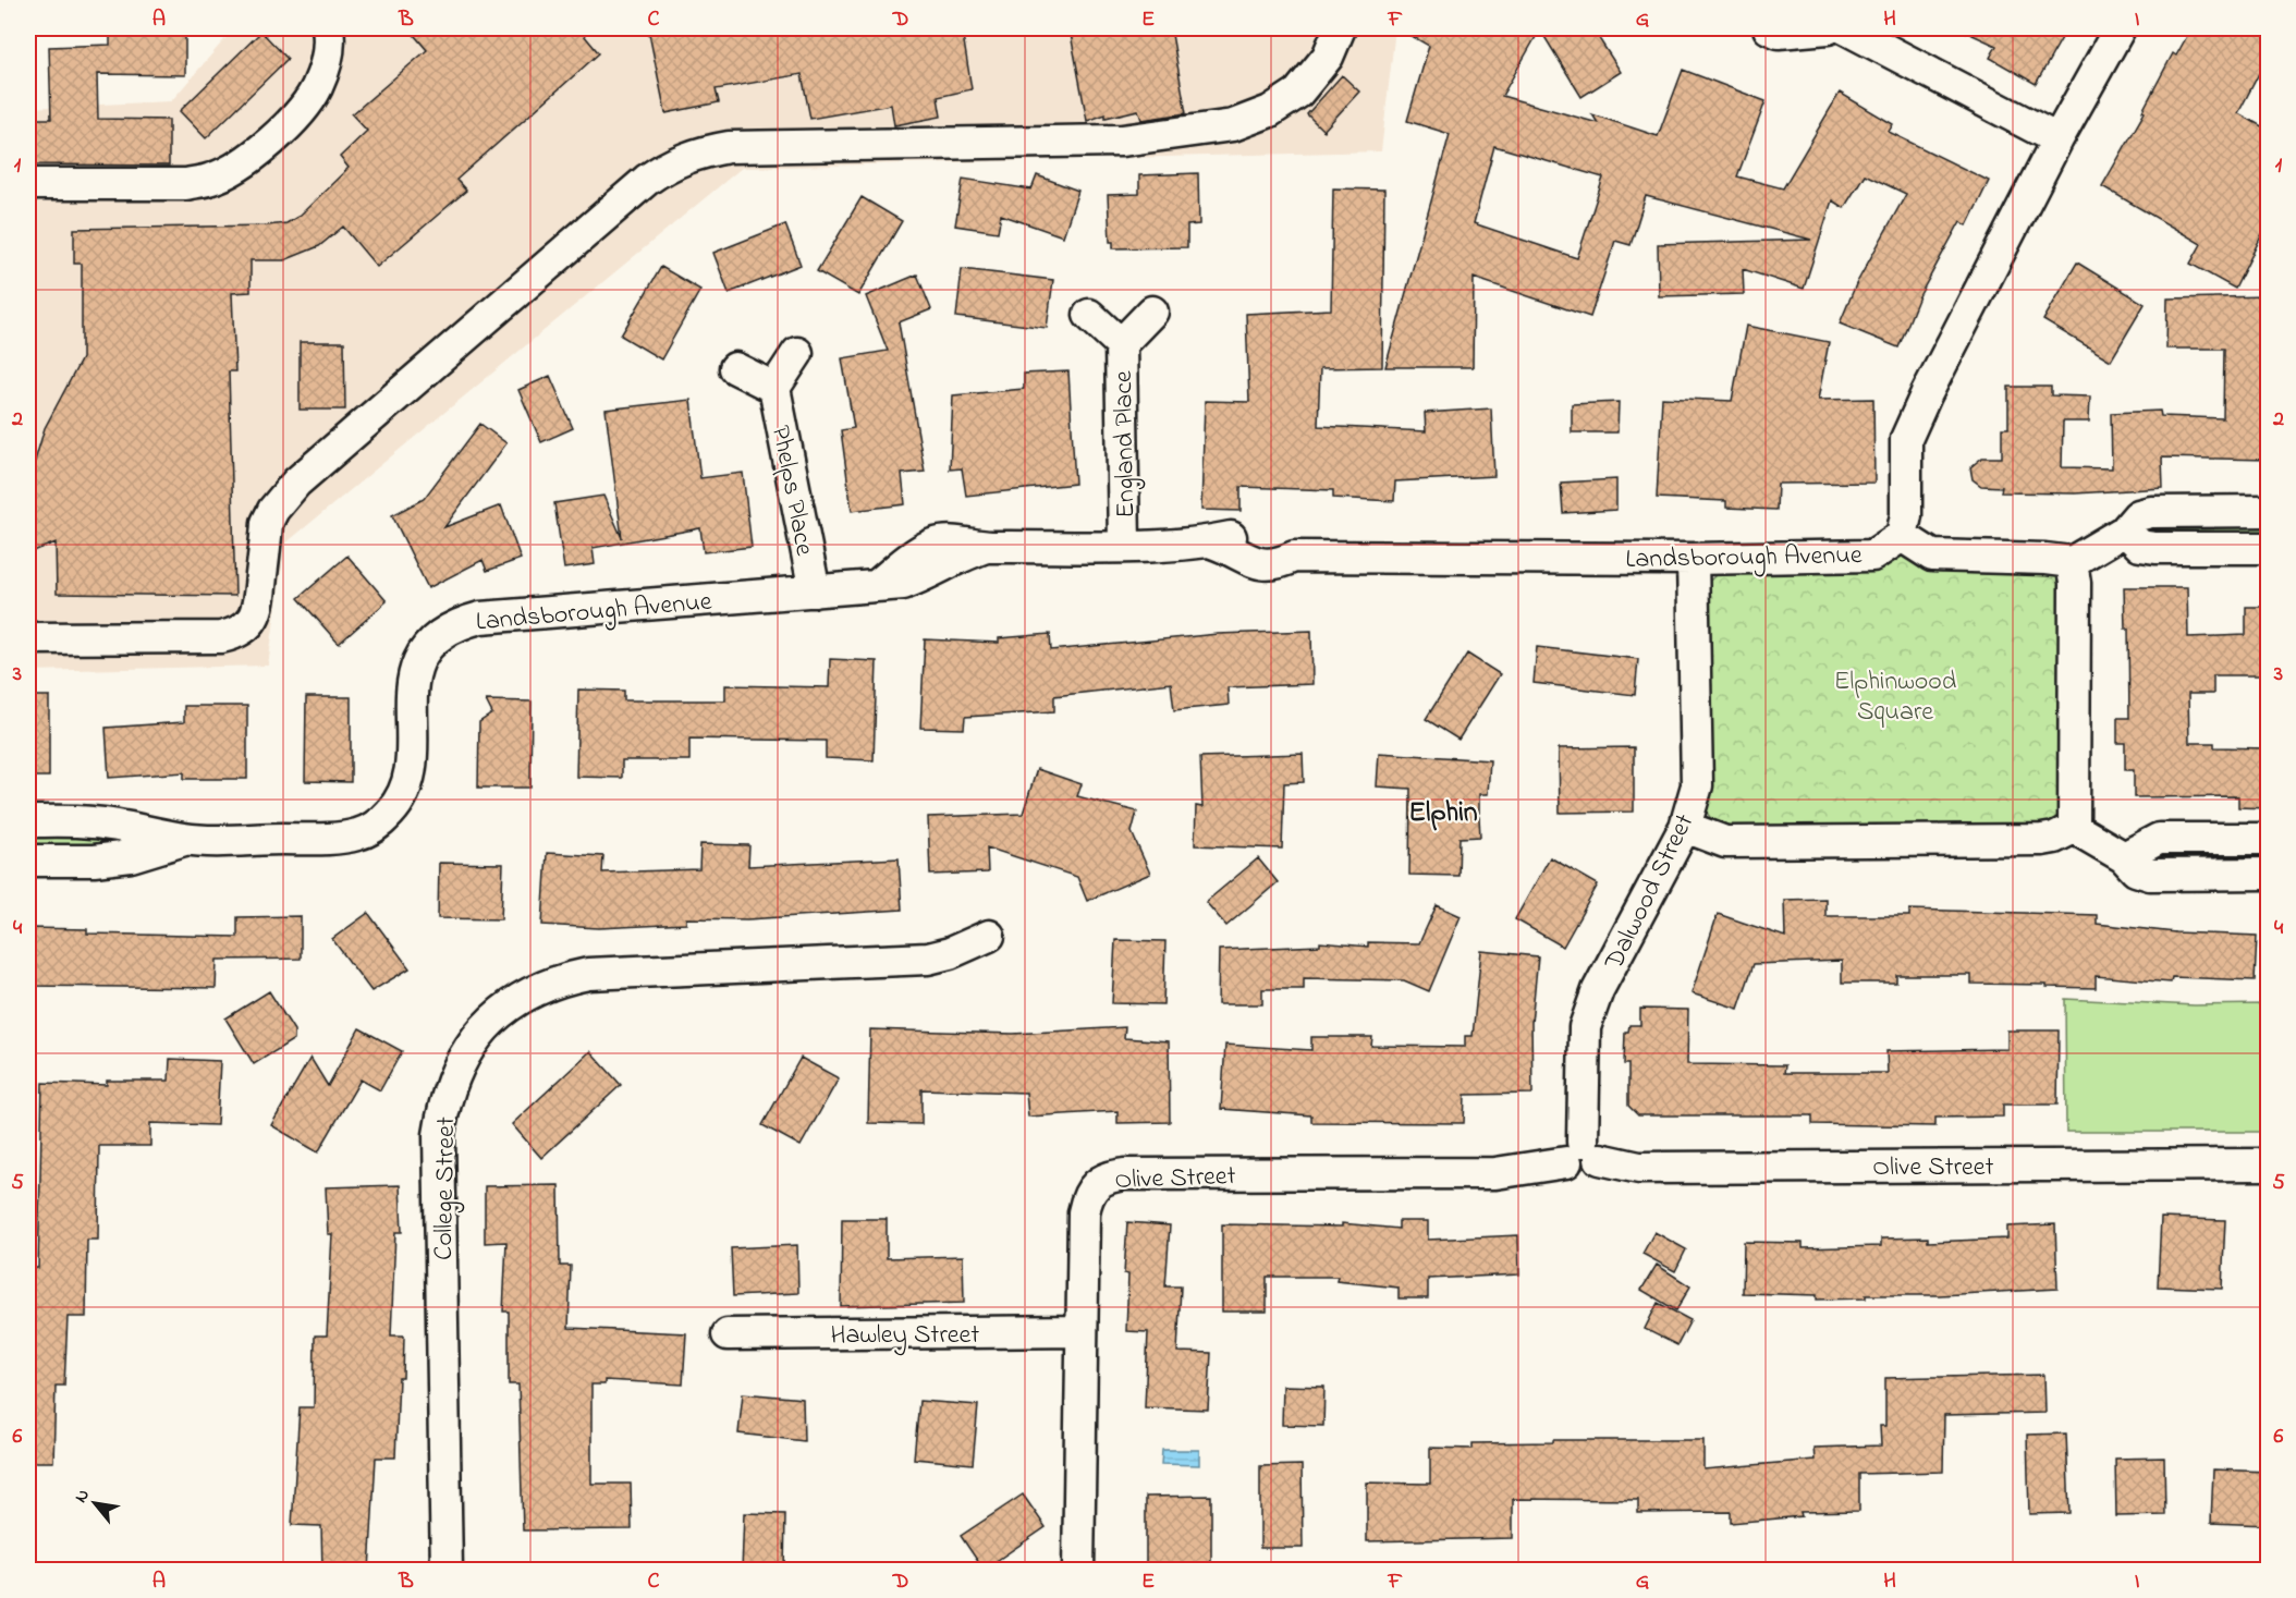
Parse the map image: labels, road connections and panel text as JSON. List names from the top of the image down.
{
  "streets": {
    "street": [
      "England Place",
      "Phelps Place",
      "Landsborough Avenue",
      "Dalwood Street",
      "Olive Street",
      "College Street",
      "Hawley Street"
    ]
  },
  "crossings": [
    ["England Place", "Landsborough Avenue"],
    ["Phelps Place", "Landsborough Avenue"],
    ["Landsborough Avenue", "Dalwood Street"],
    ["Dalwood Street", "Olive Street"],
    ["Olive Street", "Hawley Street"]
  ],
  "districts": ["Elphin"],
  "parks": ["Elphinwood Square"],
  "north": "top left",
  "grid": {
    "columns": [
      "A",
      "B",
      "C",
      "D",
      "E",
      "F",
      "G",
      "H",
      "I"
    ],
    "rows": [
      "1",
      "2",
      "3",
      "4",
      "5",
      "6"
    ]
  }
}
